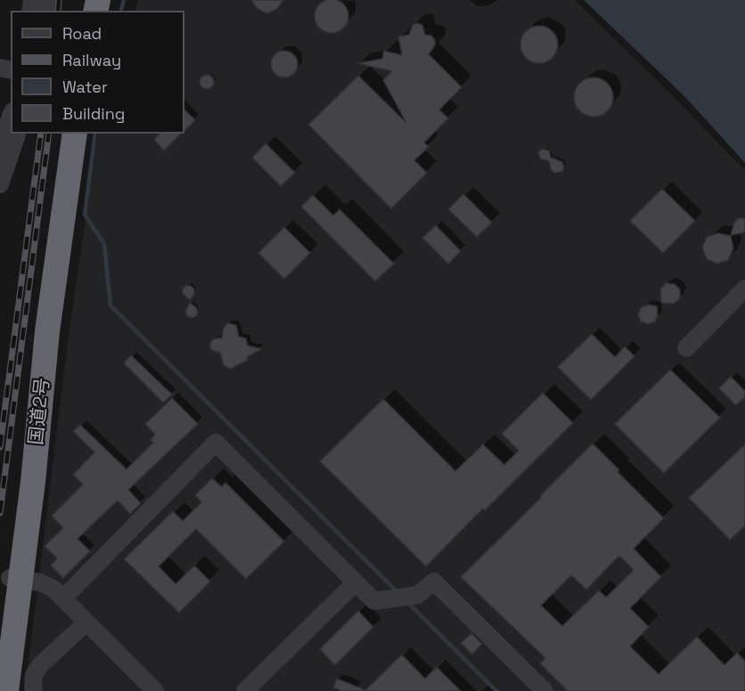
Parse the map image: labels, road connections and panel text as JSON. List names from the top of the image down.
{
  "streets": {
    "highway": ["国道2号"]
  },
  "legend": [
    "Road",
    "Railway",
    "Water",
    "Building"
  ]
}
